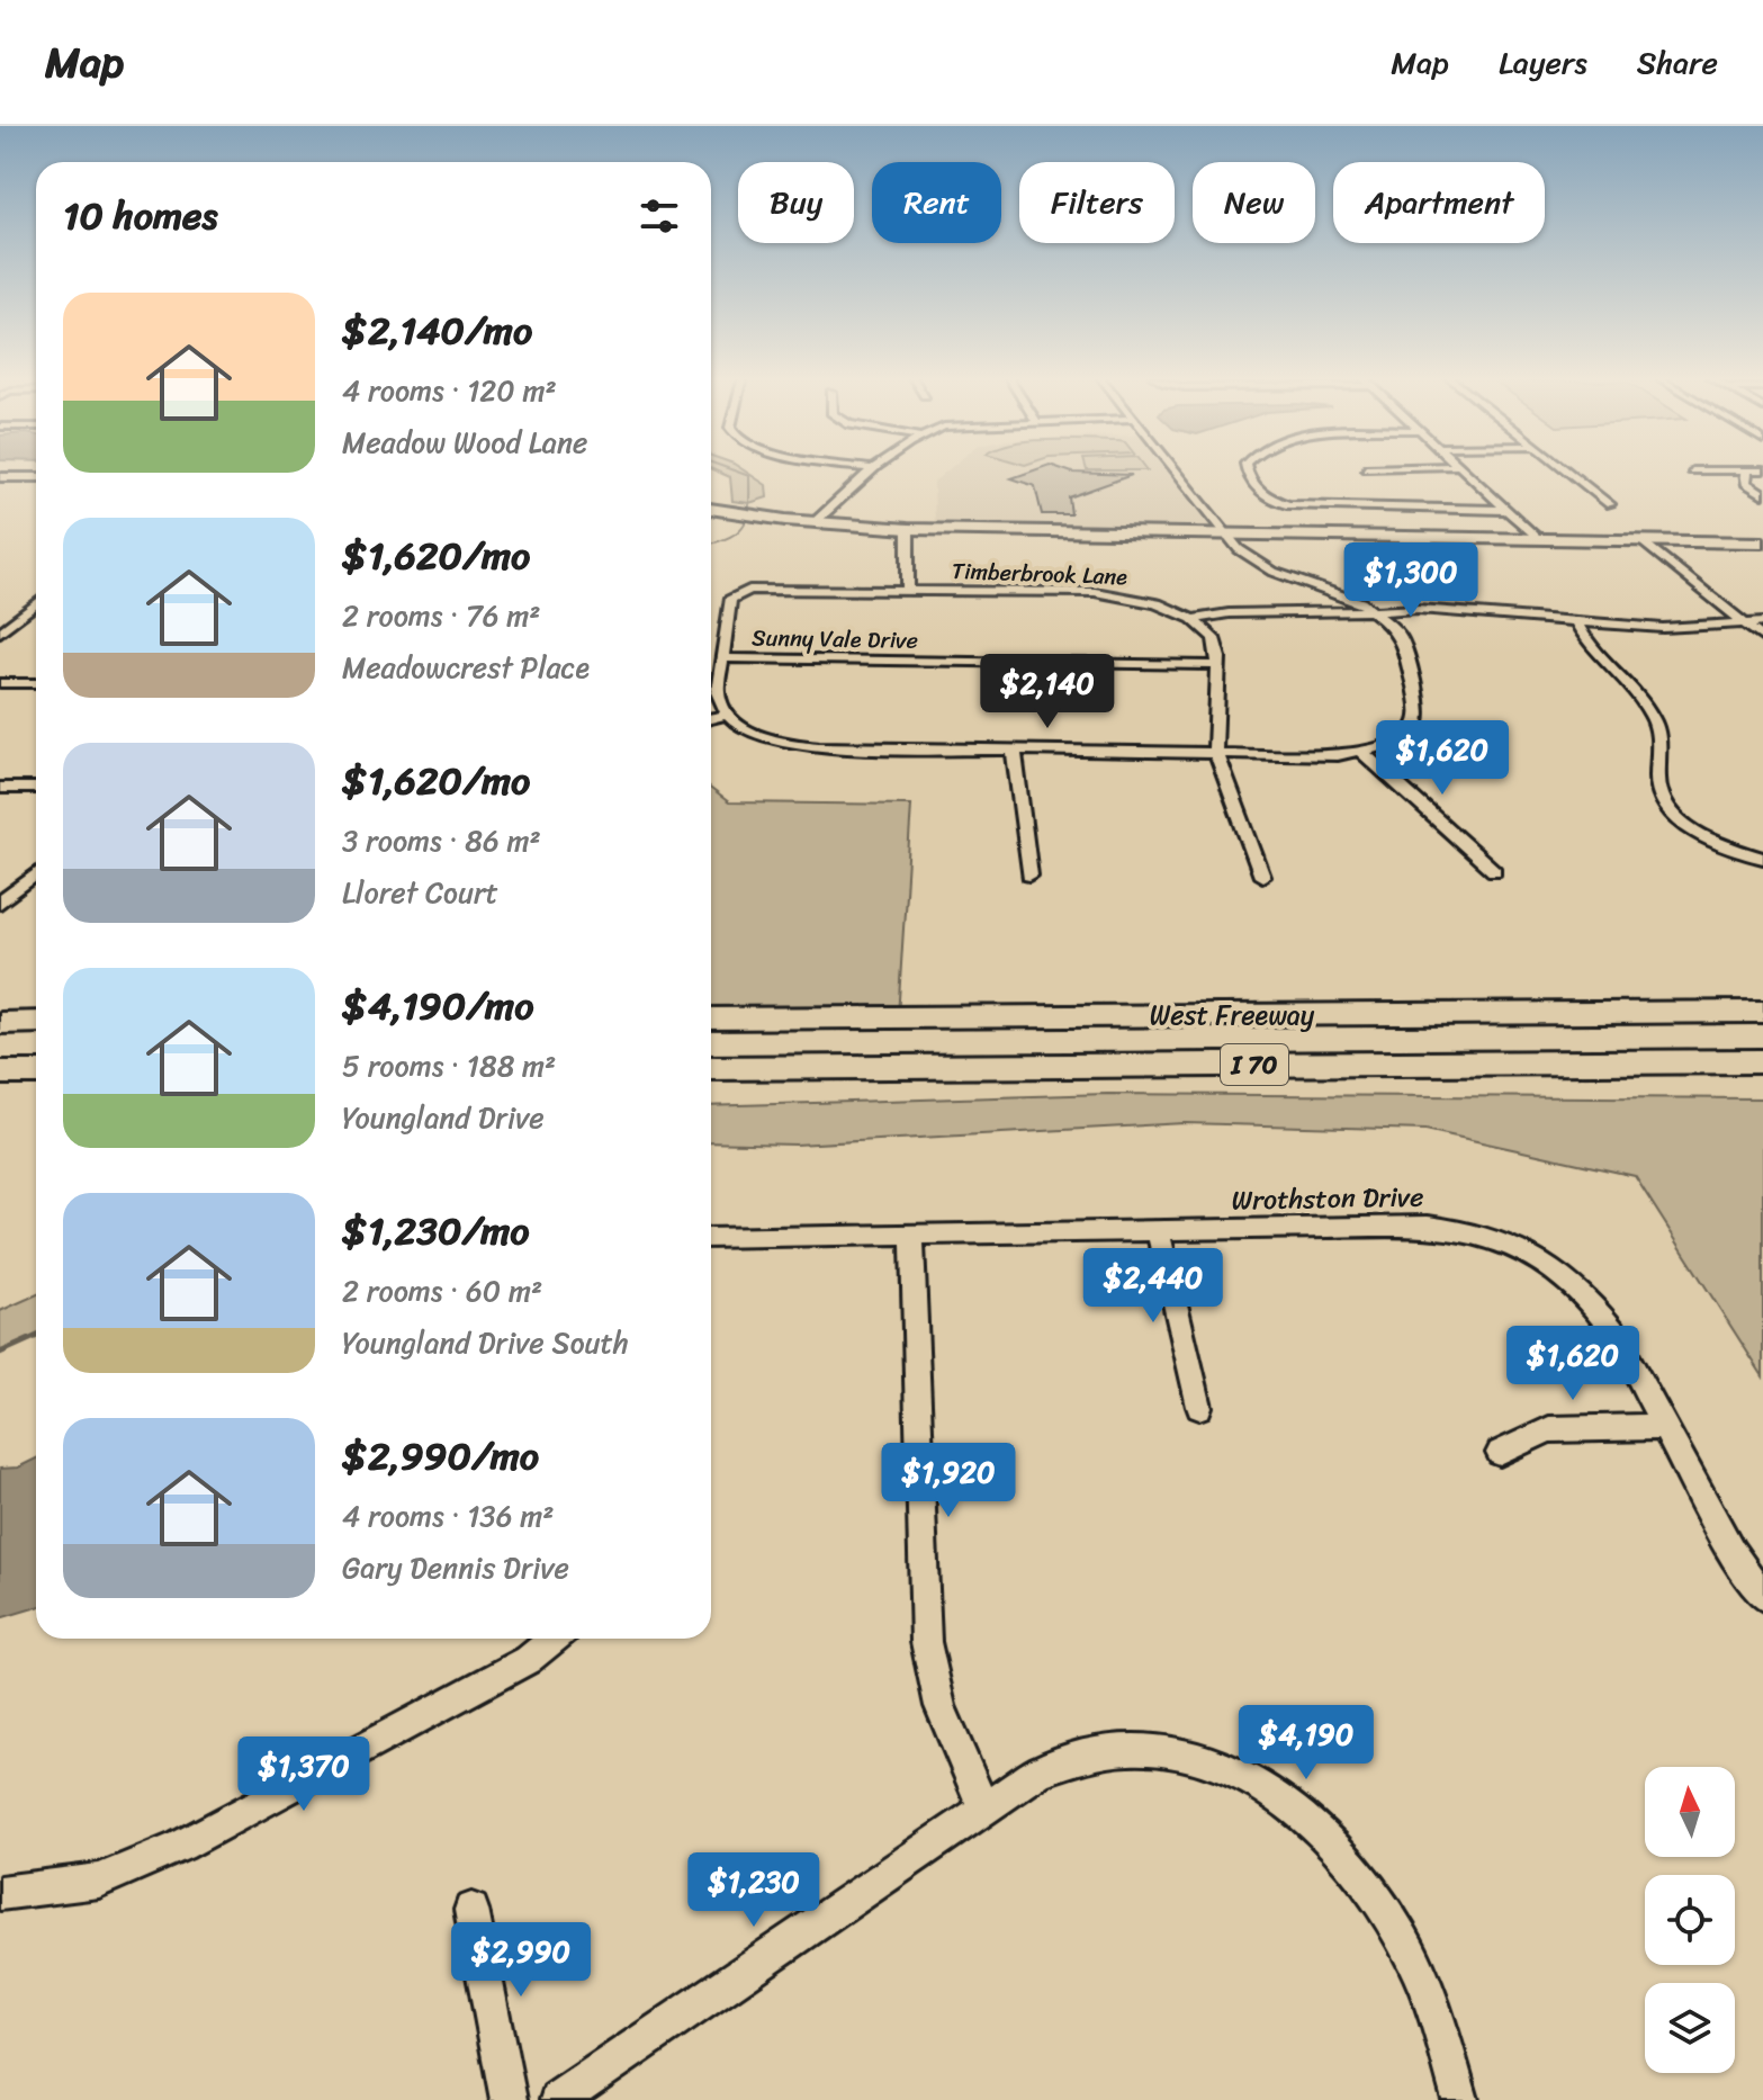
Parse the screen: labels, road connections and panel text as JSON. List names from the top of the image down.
{
  "streets": {
    "highway": ["West Freeway", "I 70"],
    "street": ["Timberbrook Lane", "Sunny Vale Drive", "Wrothston Drive"]
  },
  "crossings": [
    ["Timberbrook Lane", "Sunny Vale Drive"]
  ],
  "north": "top",
  "page": {
    "header": "Map",
    "nav": ["Map", "Layers", "Share"],
    "chip": [
      "Buy",
      "Rent",
      "Filters",
      "New",
      "Apartment"
    ],
    "heading": "10 homes",
    "list": [
      {
        "name": "$2,140/mo",
        "note": "4 rooms · 120 m² · Meadow Wood Lane"
      },
      {
        "name": "$1,620/mo",
        "note": "2 rooms · 76 m² · Meadowcrest Place"
      },
      {
        "name": "$1,620/mo",
        "note": "3 rooms · 86 m² · Lloret Court"
      },
      {
        "name": "$4,190/mo",
        "note": "5 rooms · 188 m² · Youngland Drive"
      },
      {
        "name": "$1,230/mo",
        "note": "2 rooms · 60 m² · Youngland Drive South"
      },
      {
        "name": "$2,990/mo",
        "note": "4 rooms · 136 m² · Gary Dennis Drive"
      }
    ],
    "price": [
      "$1,300",
      "$2,140",
      "$1,620",
      "$2,440",
      "$1,620",
      "$1,920",
      "$4,190",
      "$1,370",
      "$1,230",
      "$2,990"
    ]
  }
}
